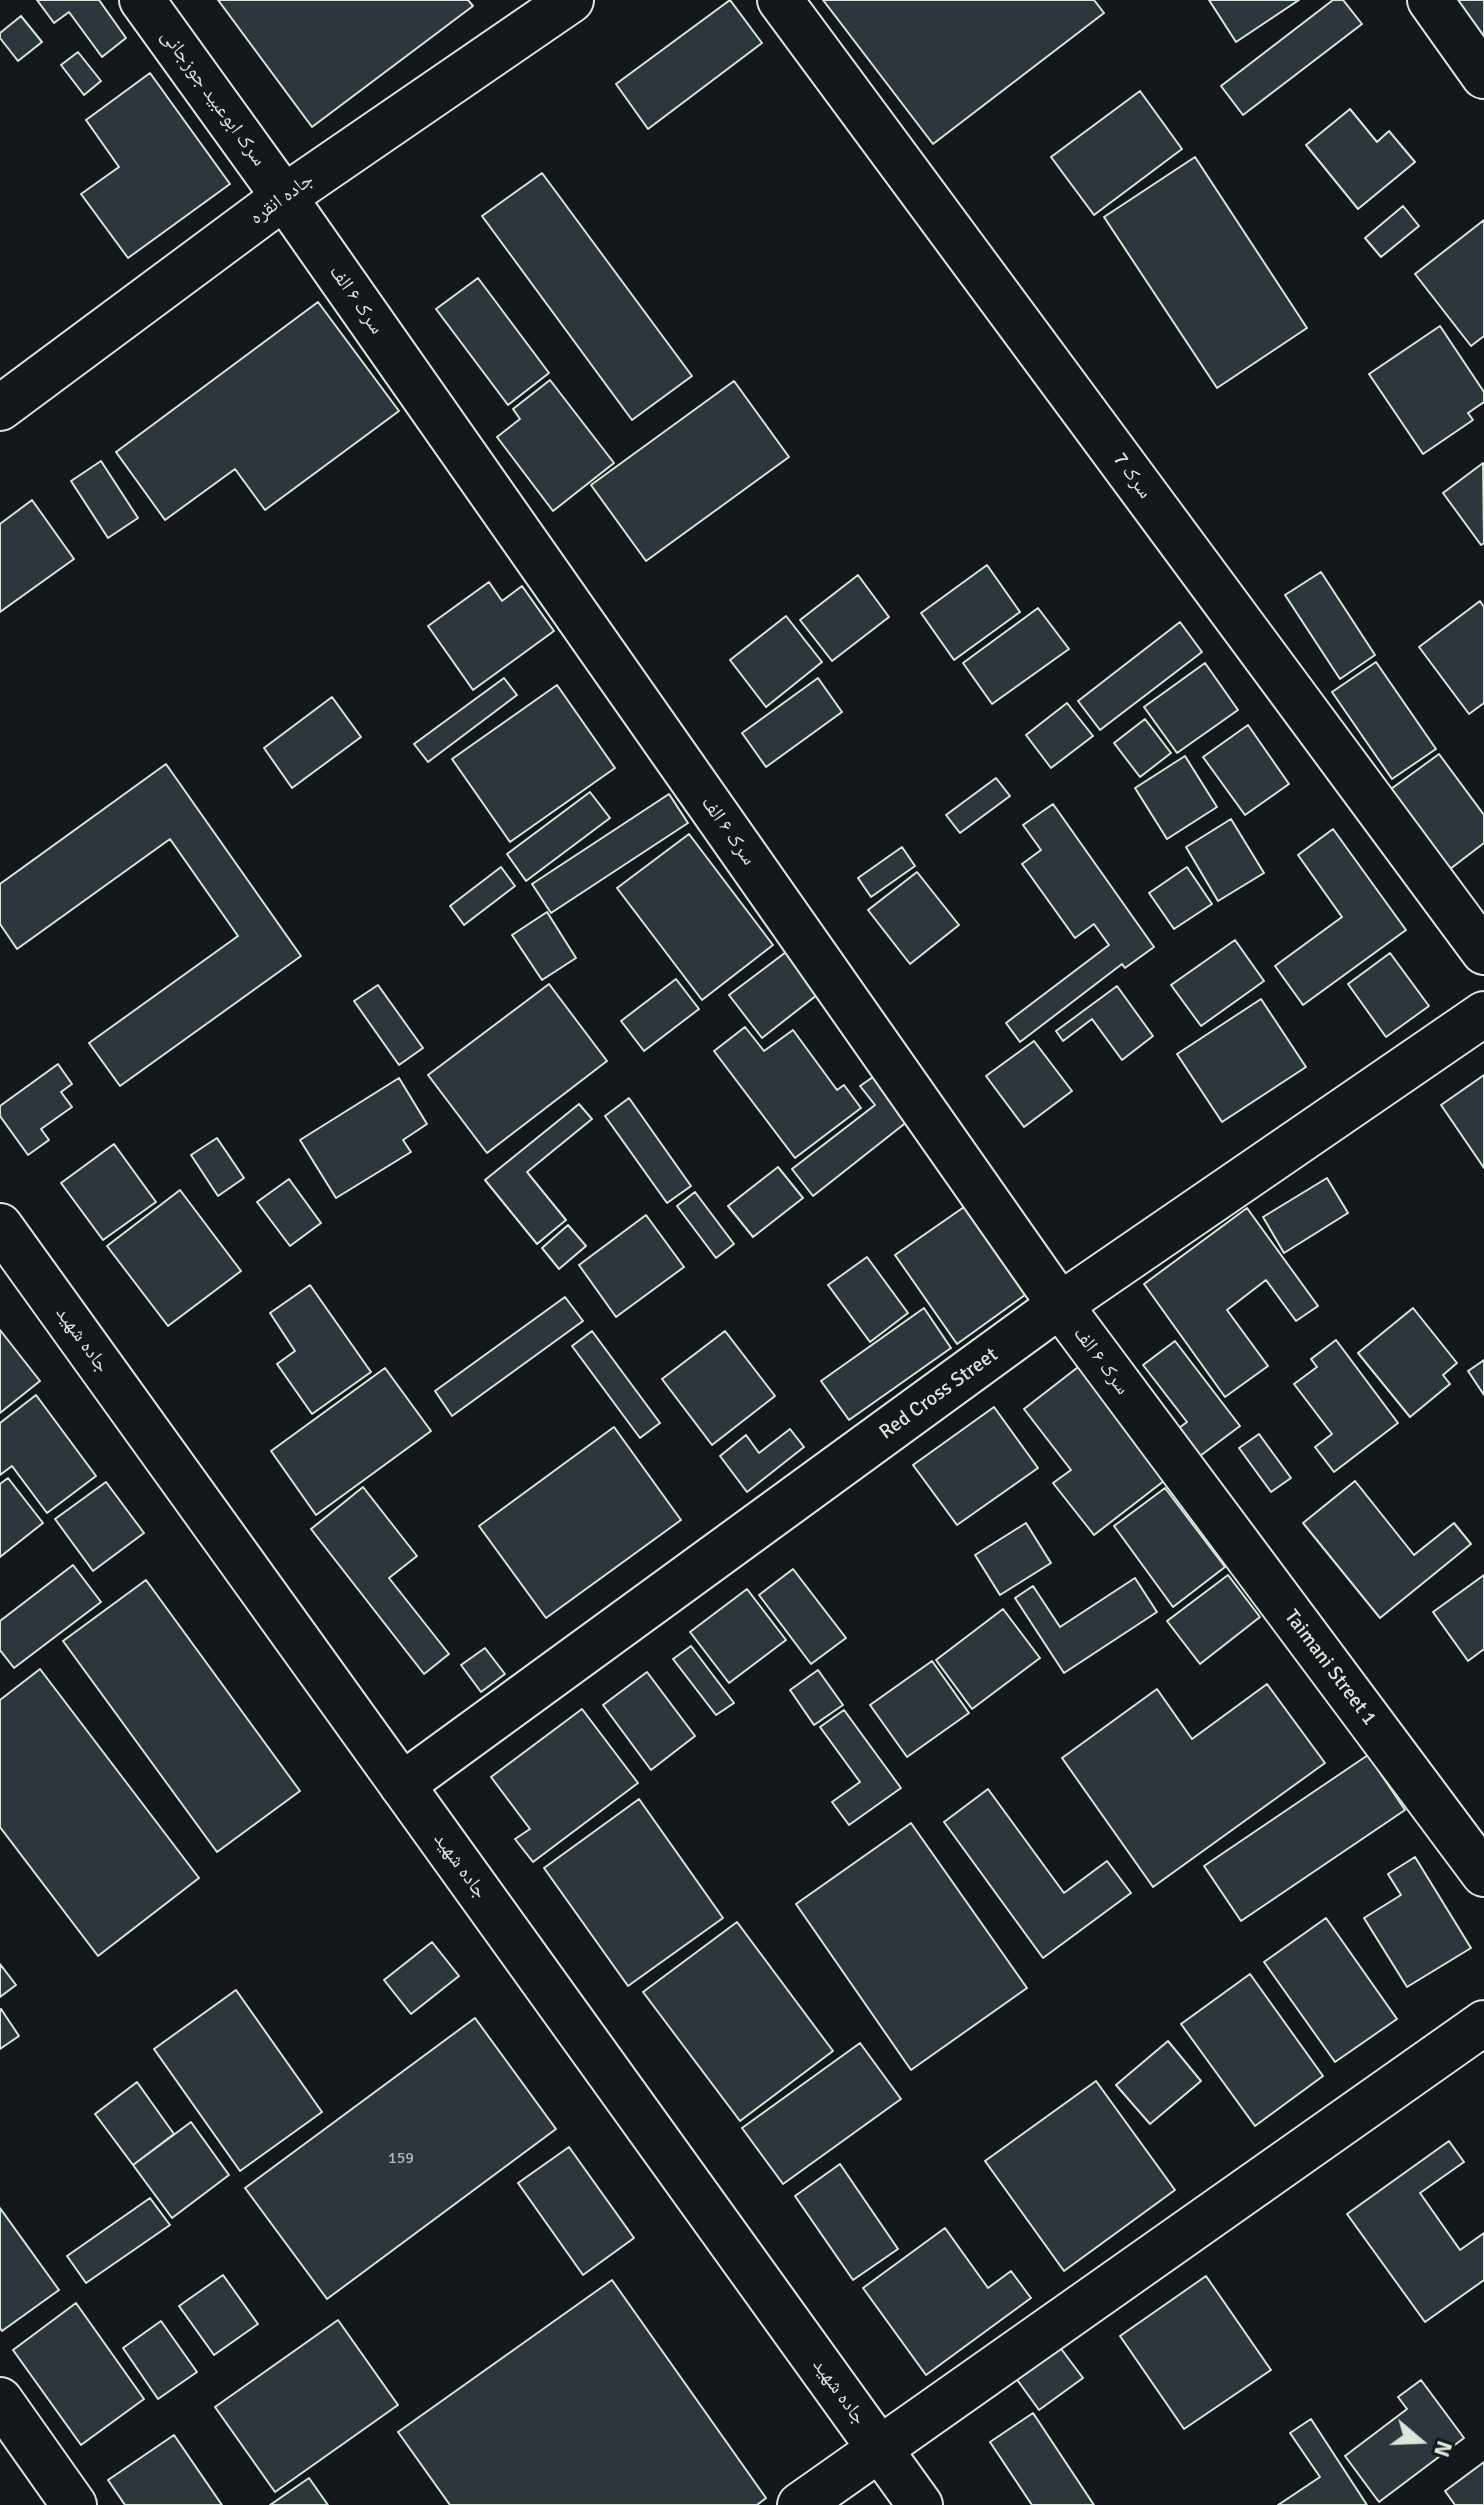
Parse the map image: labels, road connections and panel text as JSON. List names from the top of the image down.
{
  "streets": {
    "street": [
      "سرک ابوعبید جوزجانی",
      "جاده انقره",
      "سرک ۶ الف",
      "سرک 7",
      "جاده شهید",
      "Red Cross Street",
      "Taimani Street 1"
    ]
  },
  "crossings": [
    ["سرک ابوعبید جوزجانی", "جاده انقره"],
    ["سرک ابوعبید جوزجانی", "سرک ۶ الف"],
    ["جاده انقره", "سرک ۶ الف"],
    ["سرک ۶ الف", "Red Cross Street"],
    ["سرک ۶ الف", "Taimani Street 1"],
    ["جاده شهید", "Red Cross Street"]
  ],
  "house_numbers": ["159"],
  "north": "right"
}
